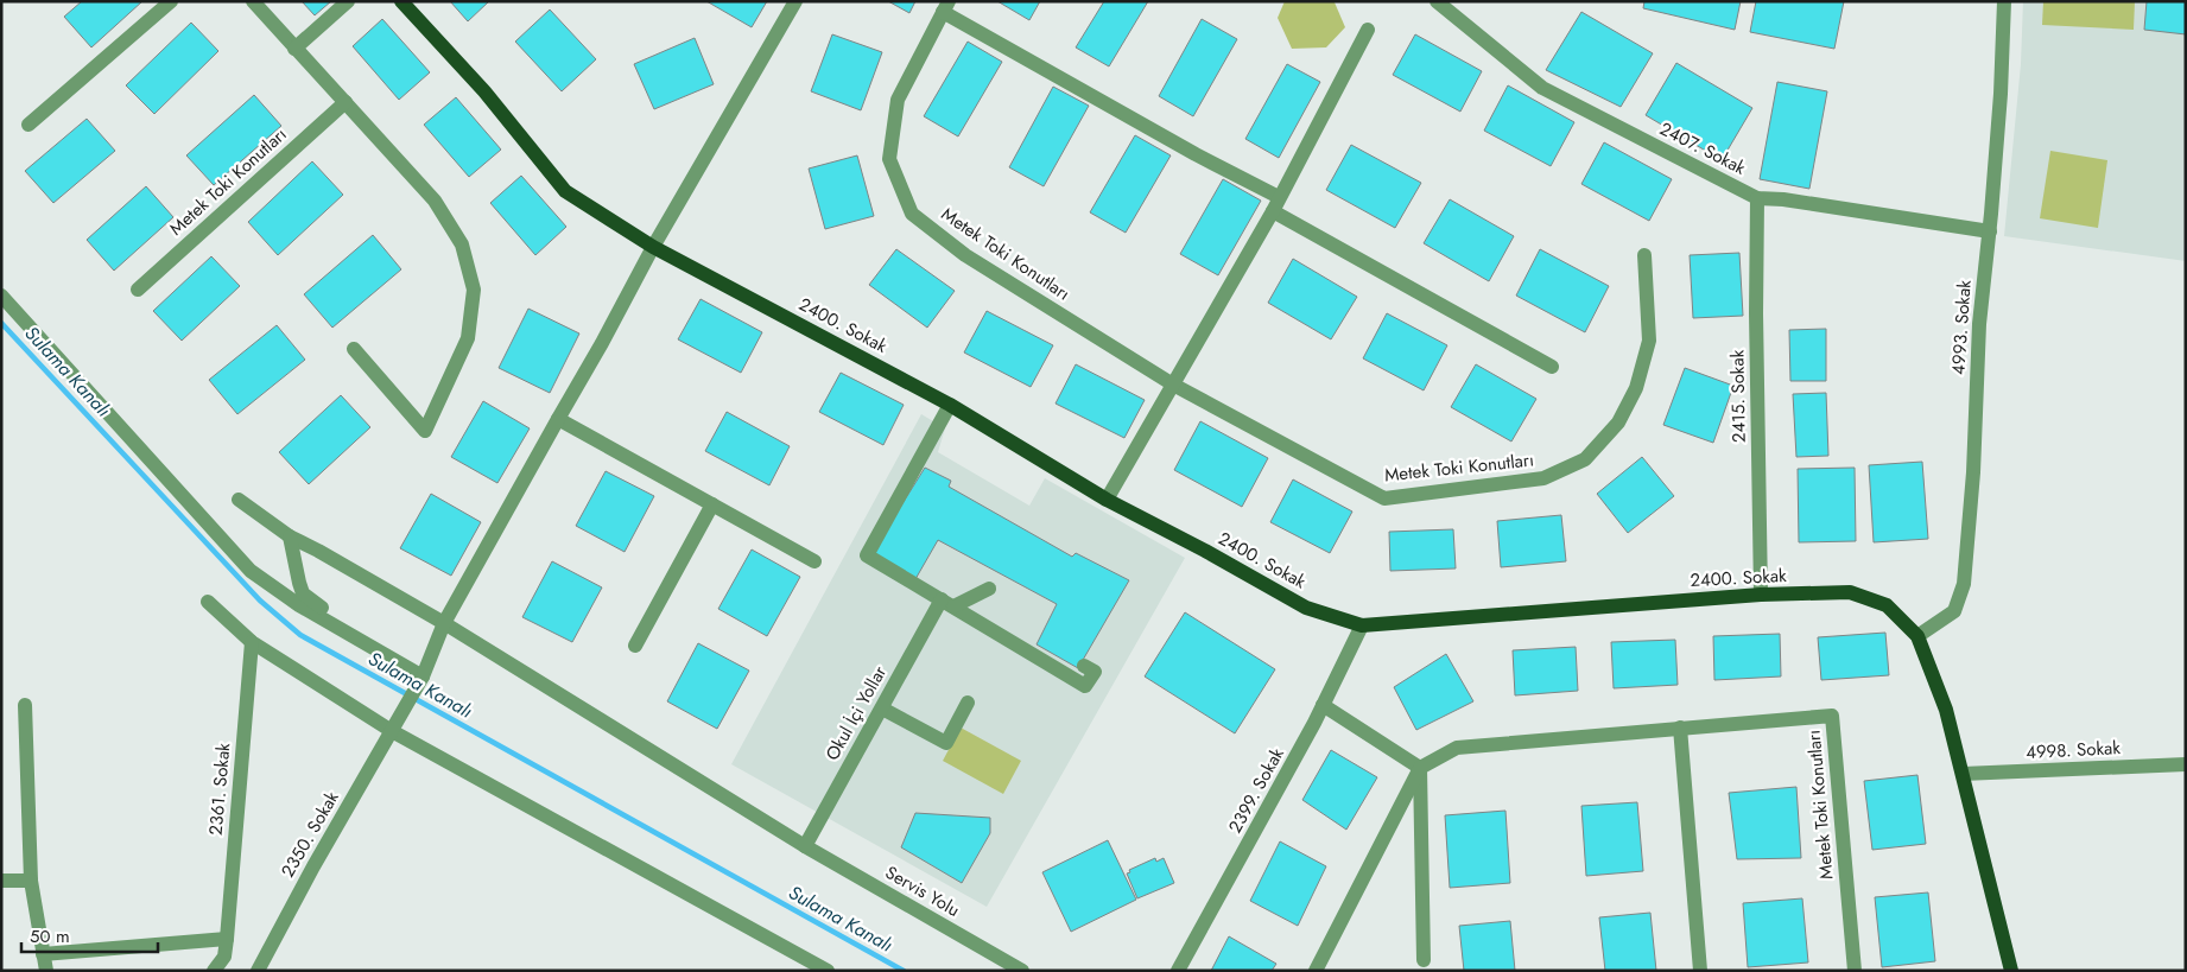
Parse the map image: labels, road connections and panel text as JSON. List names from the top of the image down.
{
  "streets": {
    "main road": ["2400. Sokak"],
    "street": [
      "2407. Sokak",
      "Metek Toki Konutları",
      "4993. Sokak",
      "2415. Sokak",
      "Okul İçi Yollar",
      "4998. Sokak",
      "2361. Sokak",
      "2399. Sokak",
      "2350. Sokak",
      "Servis Yolu"
    ]
  },
  "crossings": [
    ["2407. Sokak", "4993. Sokak"],
    ["2407. Sokak", "2415. Sokak"],
    ["2400. Sokak", "4993. Sokak"],
    ["2400. Sokak", "2415. Sokak"],
    ["2400. Sokak", "4998. Sokak"],
    ["2400. Sokak", "2399. Sokak"],
    ["2400. Sokak", "2350. Sokak"],
    ["Okul İçi Yollar", "Servis Yolu"],
    ["2350. Sokak", "Servis Yolu"]
  ],
  "water": ["Sulama Kanalı"],
  "scale_bar": "50 m"
}
